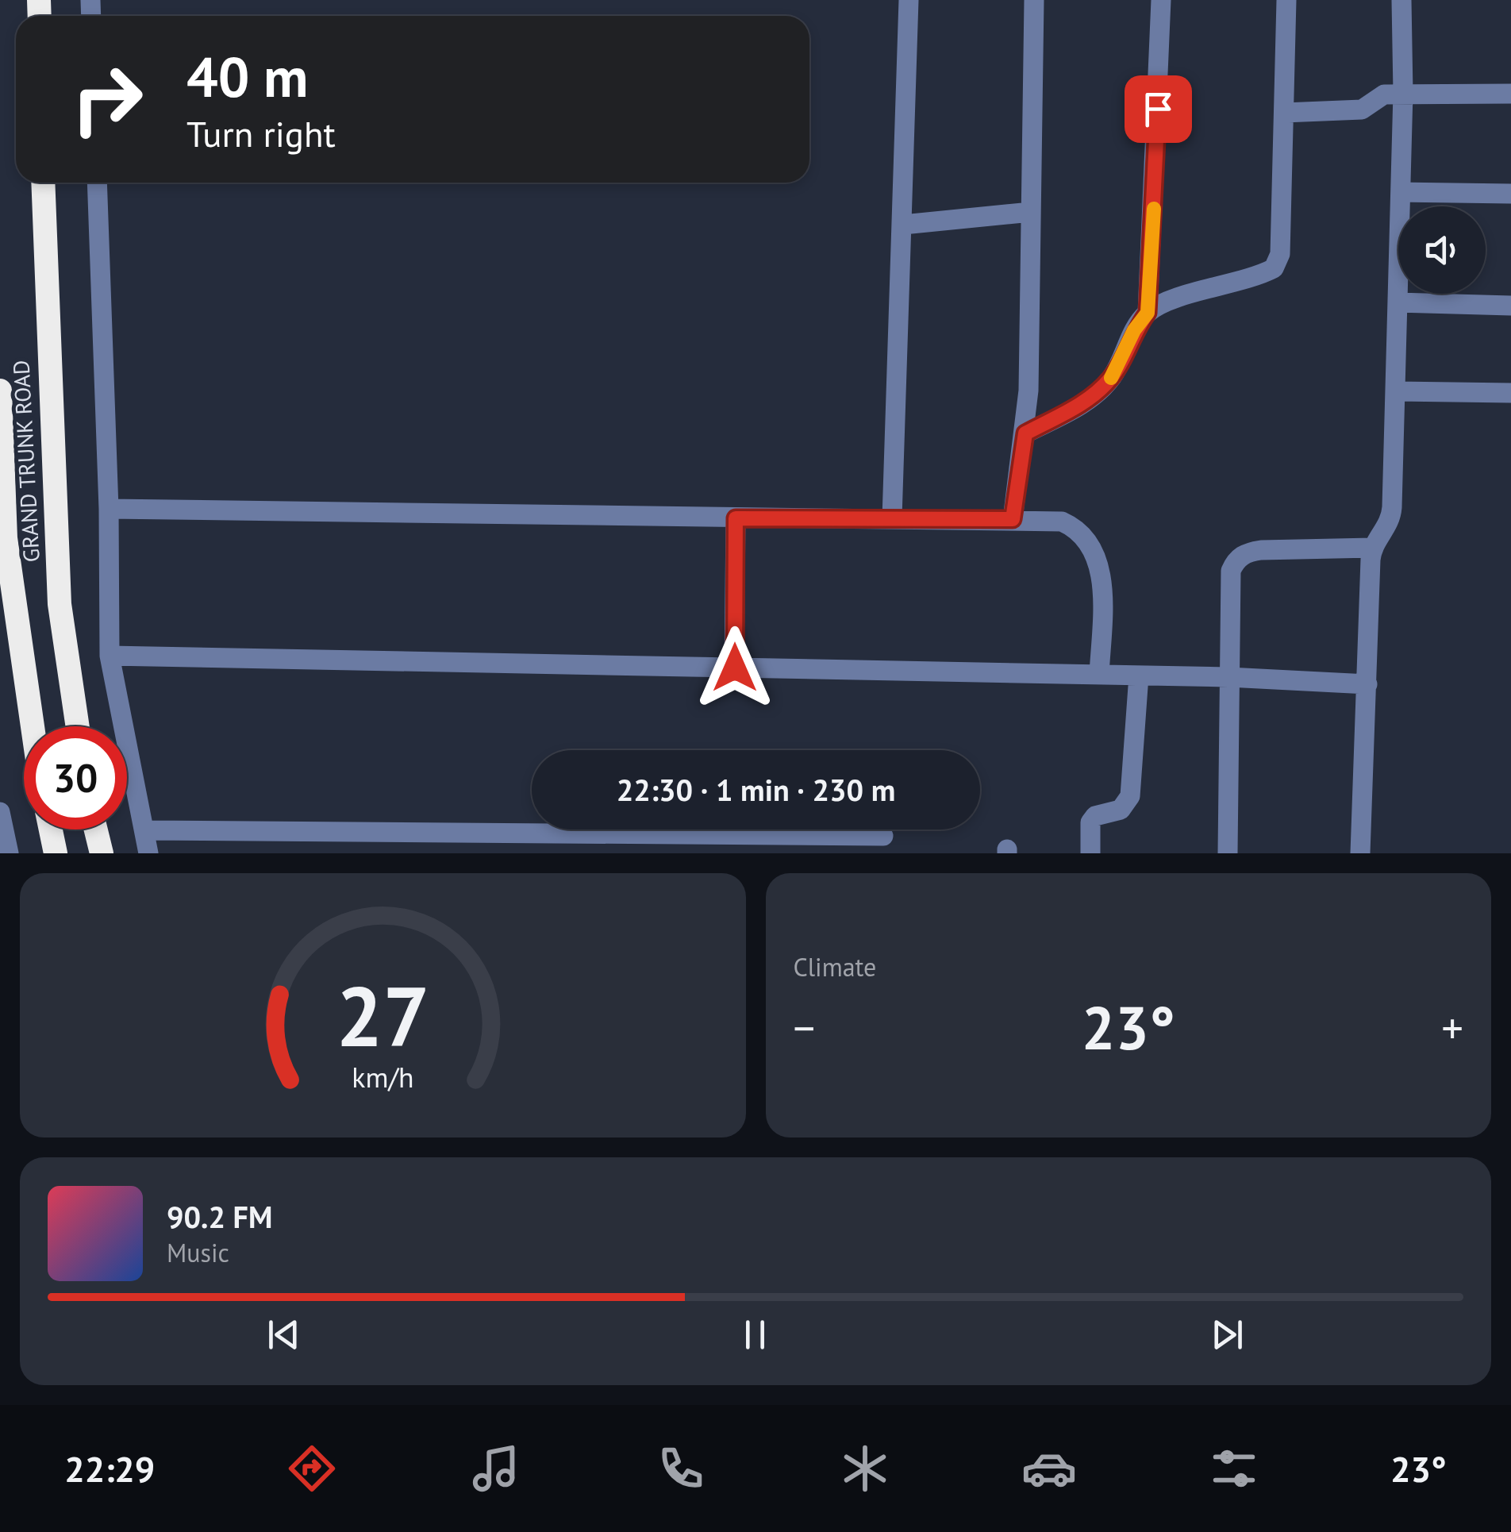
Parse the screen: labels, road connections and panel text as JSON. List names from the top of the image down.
{
  "streets": {
    "highway": ["GRAND TRUNK ROAD"]
  },
  "page": {
    "turn": ["40 m", "Turn right"],
    "limit": "30",
    "trip": "22:30 · 1 min · 230 m",
    "tile": "Climate",
    "heat": ["−", "23°", "+"],
    "song": ["90.2 FM", "Music"],
    "tabs": ["22:29", "23°"],
    "gauge": ["27", "km/h"]
  }
}
